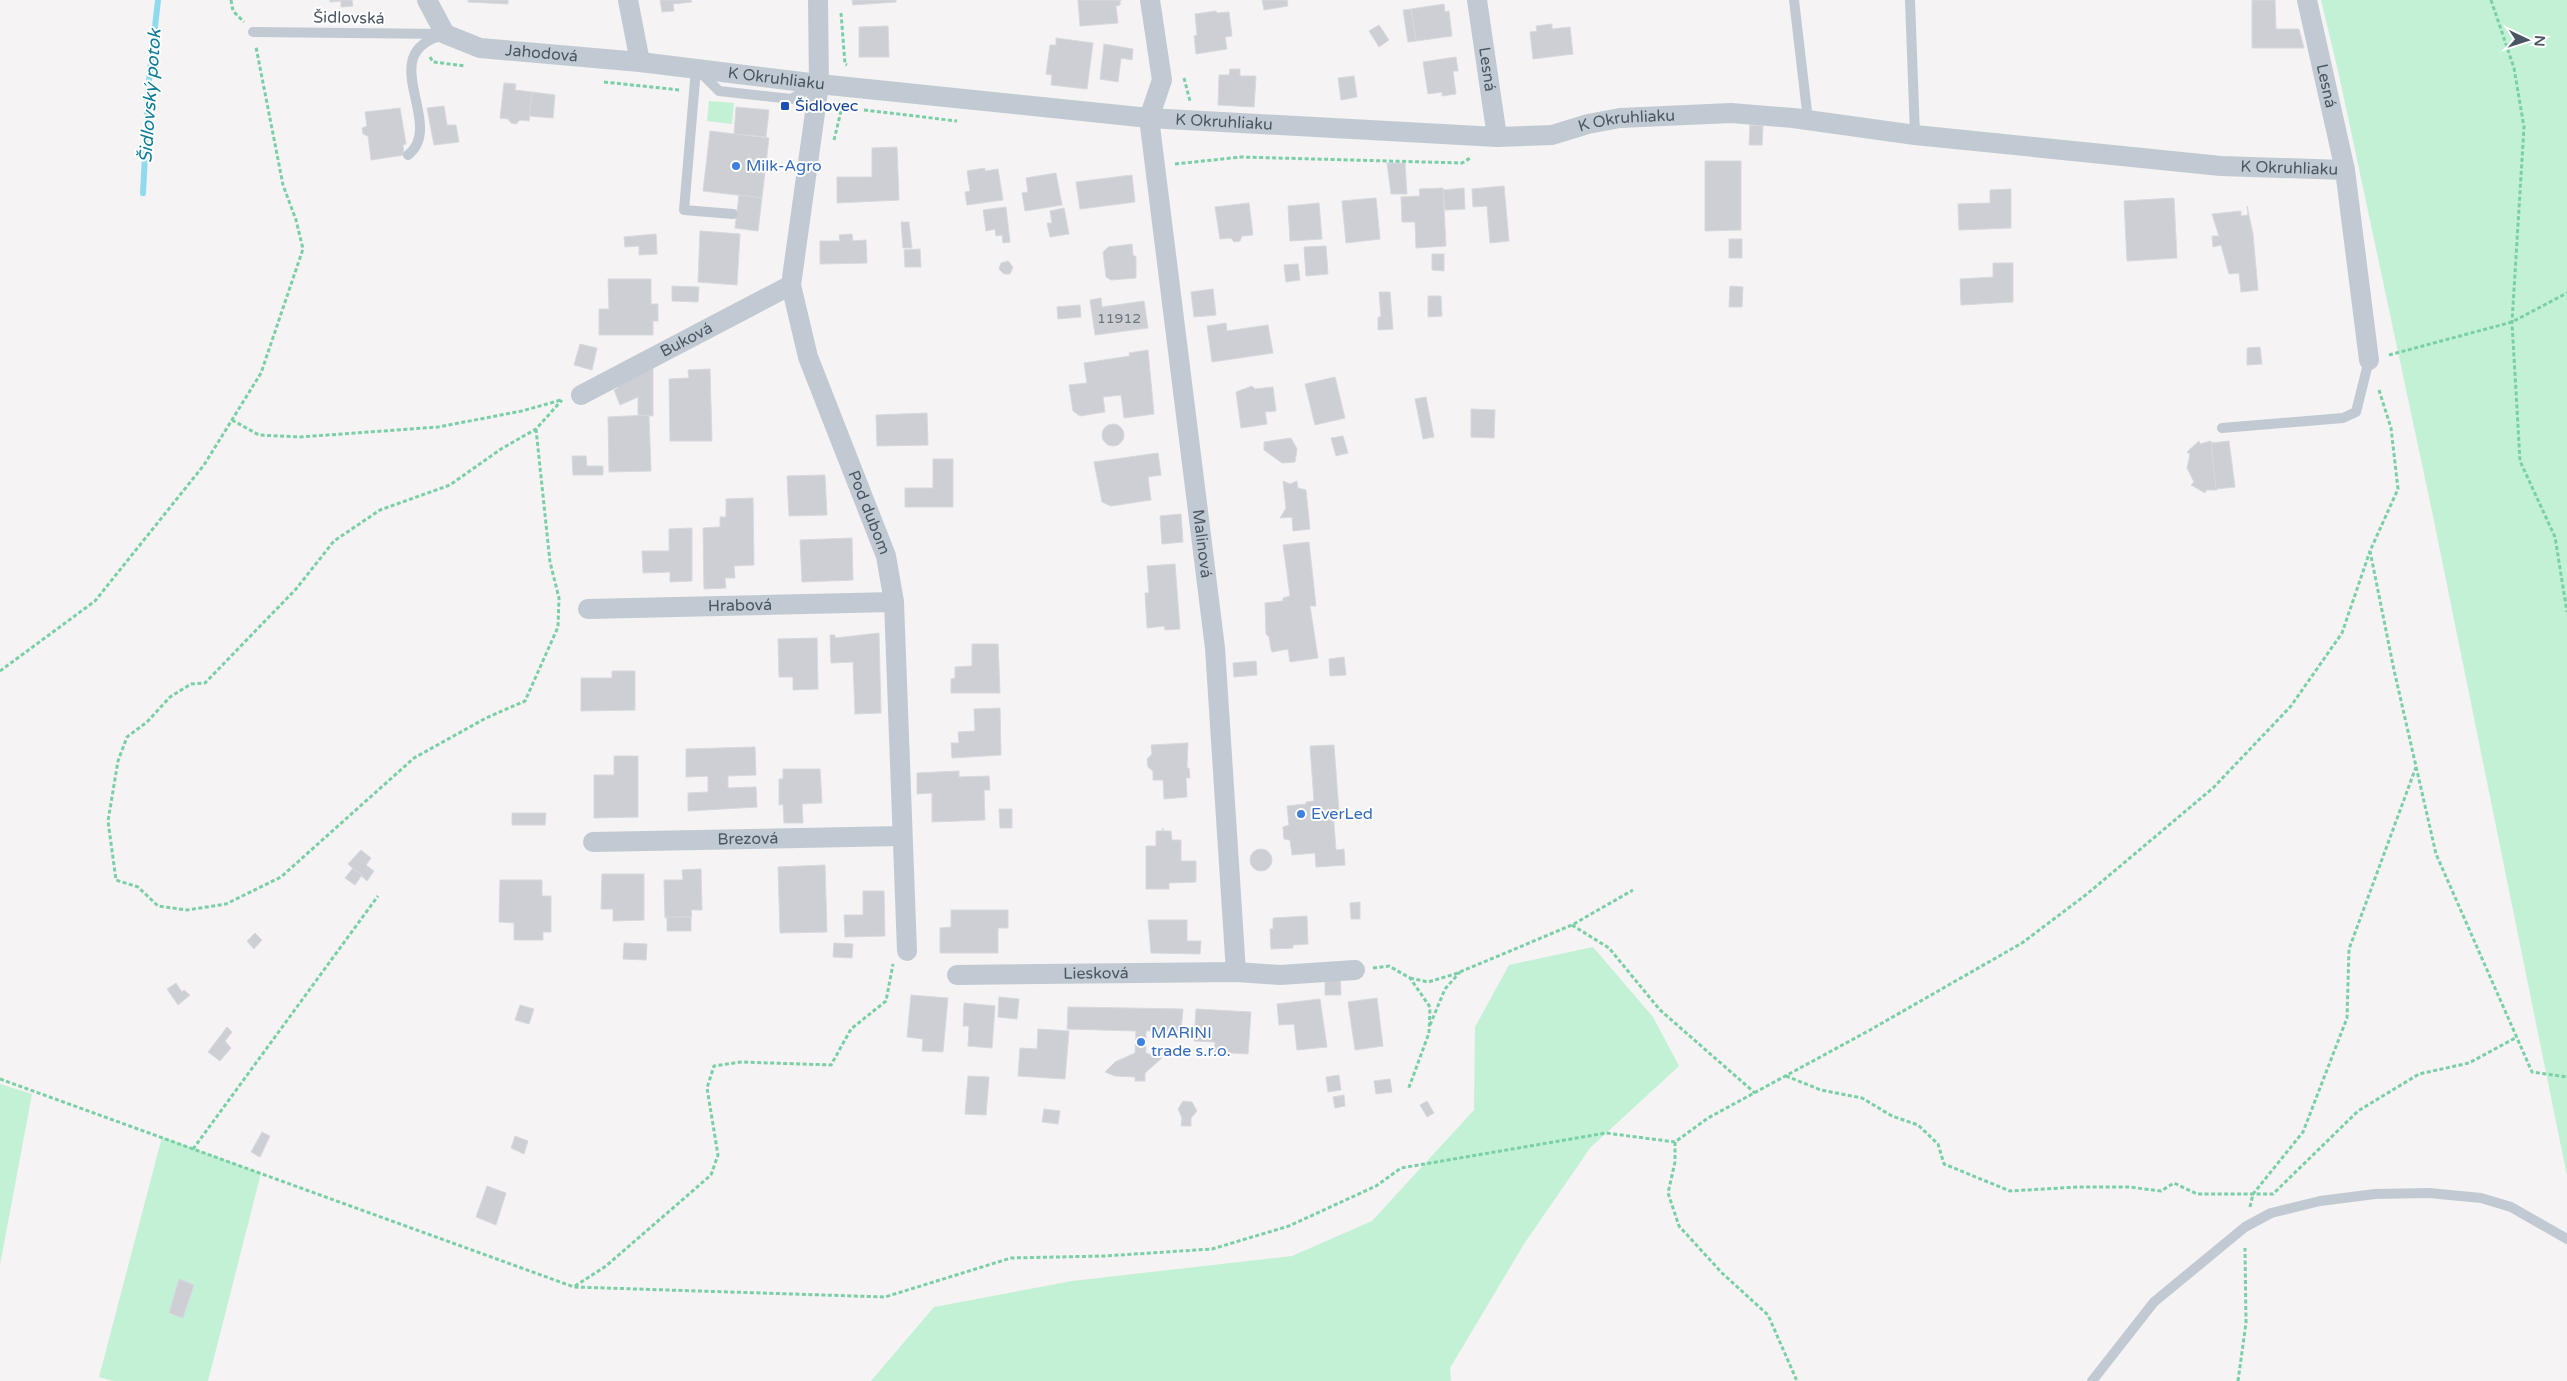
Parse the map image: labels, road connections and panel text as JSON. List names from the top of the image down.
{
  "streets": {
    "street": [
      "Jahodová",
      "Lesná",
      "K Okruhliaku",
      "Buková",
      "Pod dubom",
      "Malinová",
      "Hrabová",
      "Brezová",
      "Liesková"
    ],
    "lane": ["Šidlovská"]
  },
  "crossings": [
    ["Šidlovská", "Jahodová"],
    ["Jahodová", "K Okruhliaku"],
    ["Lesná", "K Okruhliaku"],
    ["K Okruhliaku", "Pod dubom"],
    ["K Okruhliaku", "Malinová"],
    ["Buková", "Pod dubom"],
    ["Pod dubom", "Hrabová"],
    ["Pod dubom", "Brezová"],
    ["Malinová", "Liesková"]
  ],
  "water": ["Šidlovský potok"],
  "places": {
    "transit": ["Šidlovec"],
    "other": ["Milk-Agro", "EverLed", "MARINI trade s.r.o."]
  },
  "house_numbers": ["11912"],
  "north": "right"
}
